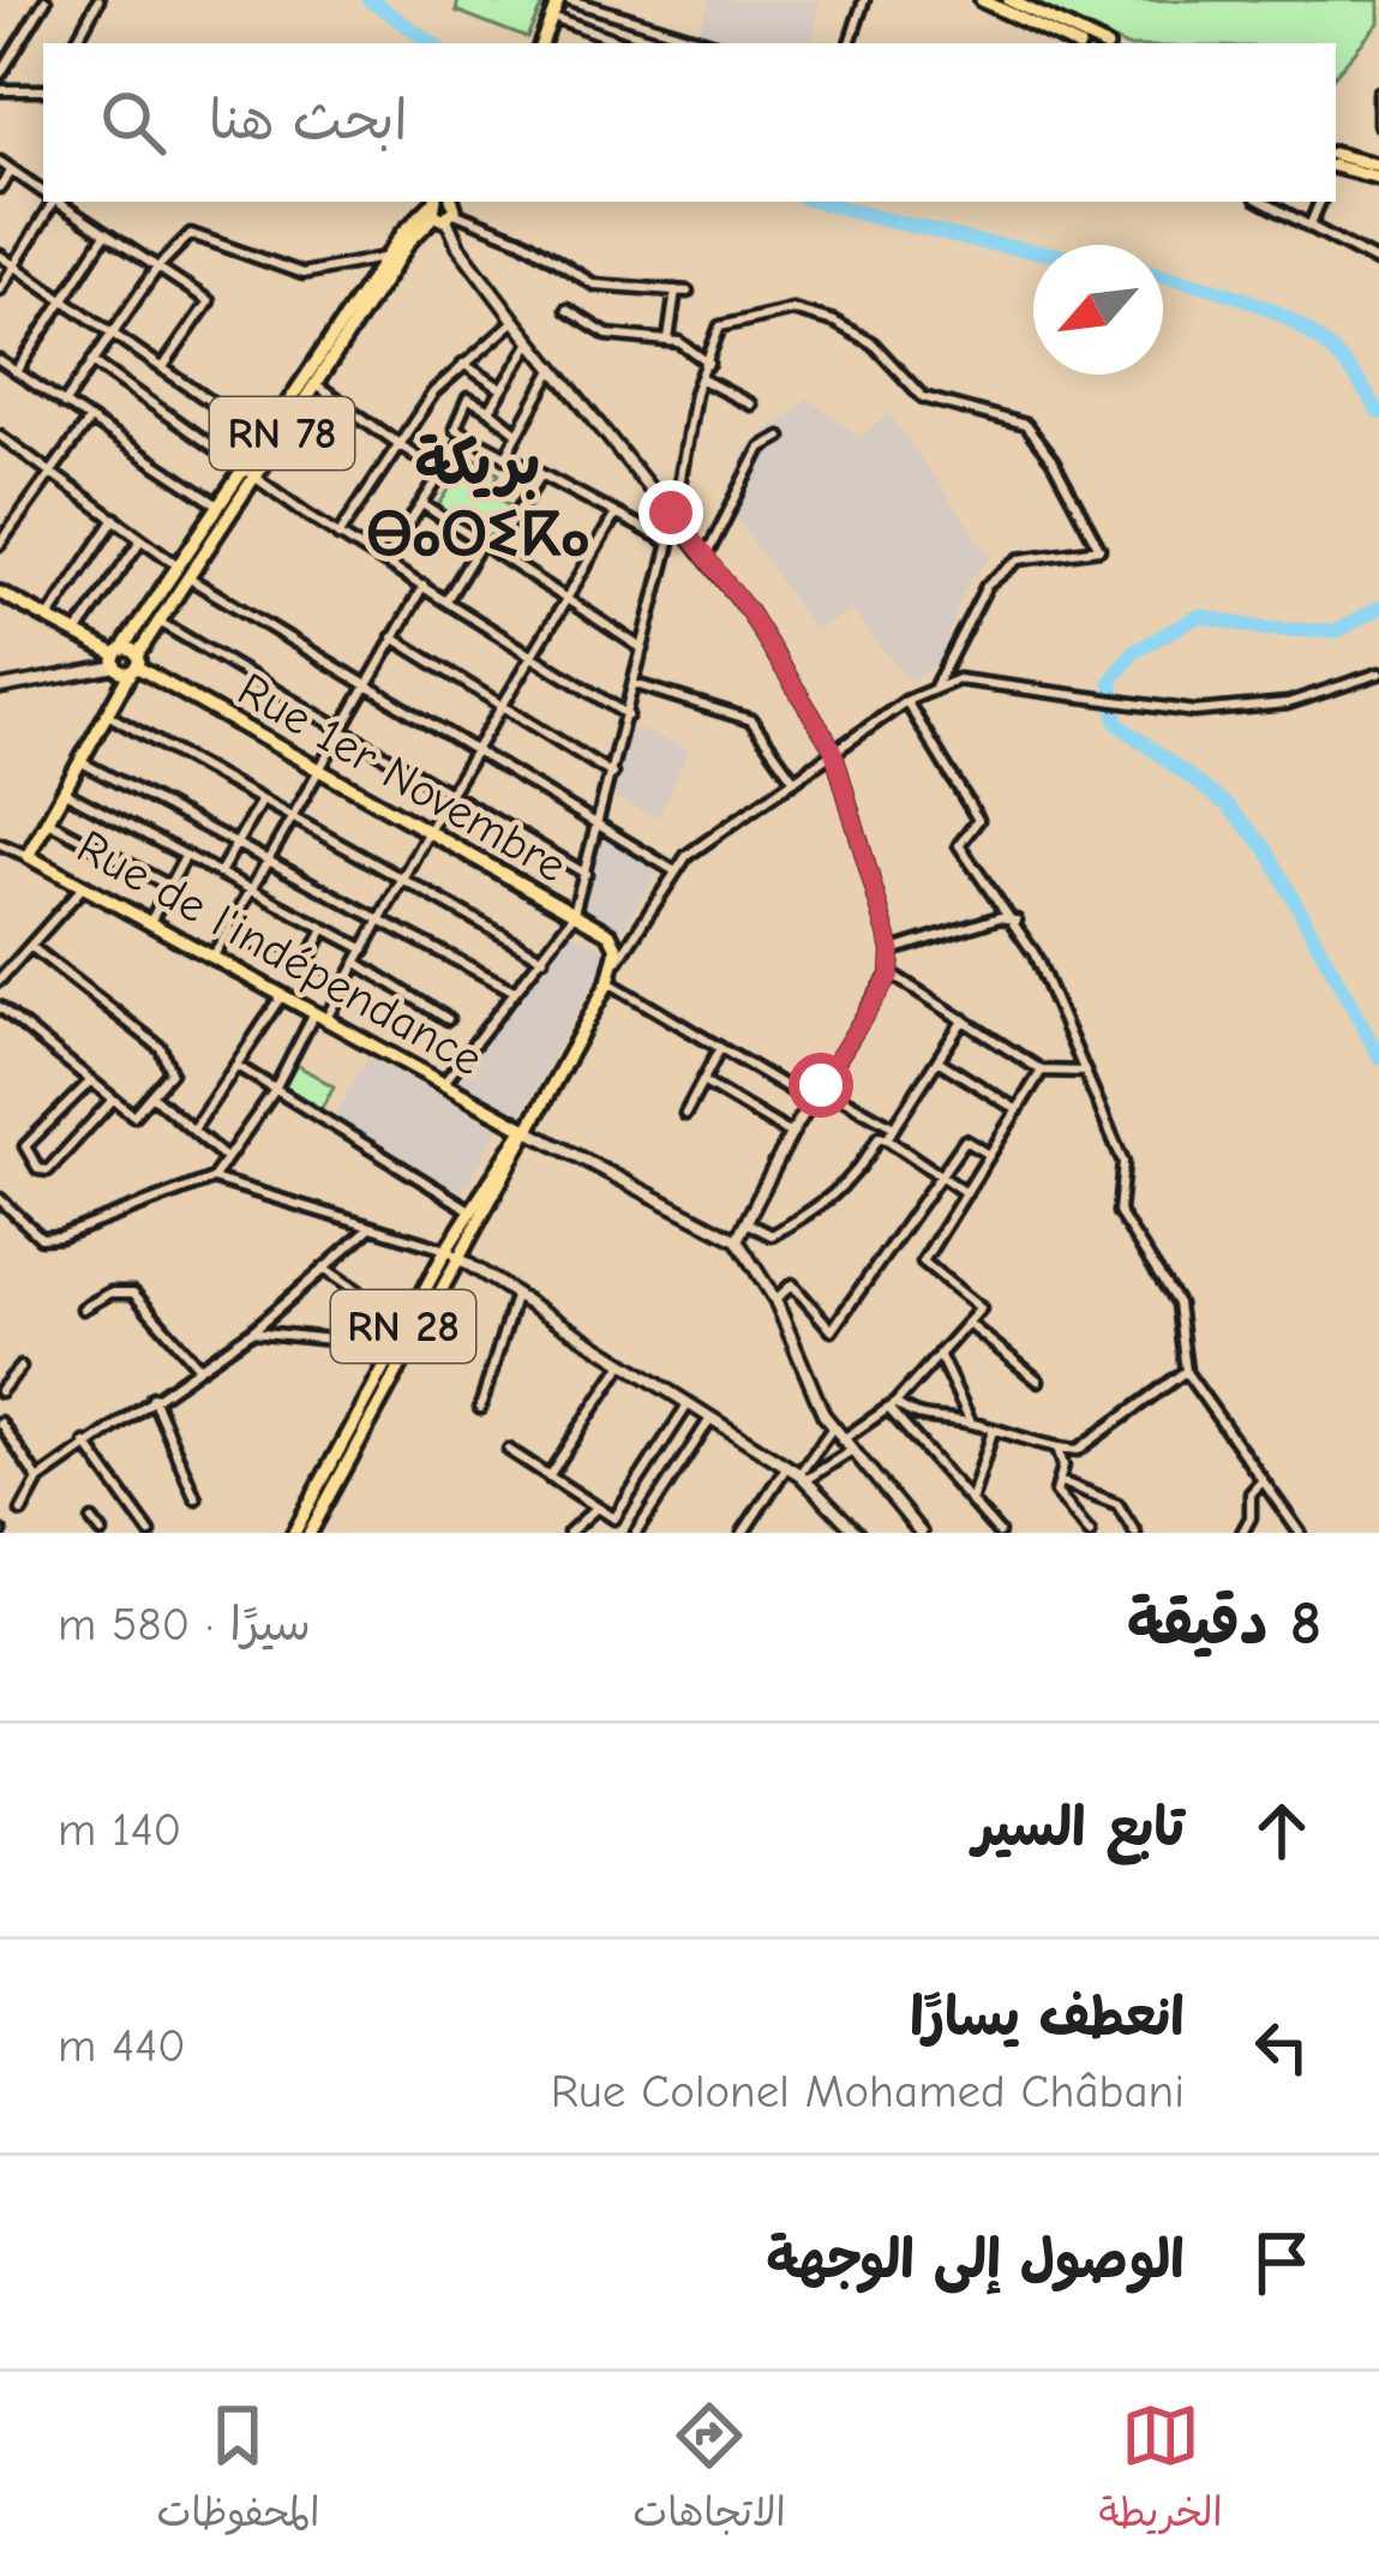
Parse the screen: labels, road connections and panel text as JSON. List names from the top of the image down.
{
  "streets": {
    "main road": [
      "RN 78",
      "Rue 1er Novembre",
      "Rue de l'indépendance",
      "RN 28"
    ]
  },
  "crossings": [
    ["RN 78", "Rue 1er Novembre"],
    ["Rue 1er Novembre", "RN 28"],
    ["Rue de l'indépendance", "RN 28"]
  ],
  "districts": ["بريكة ⴱⴰⵔⵉⴽⴰ"],
  "north": "bottom left",
  "page": {
    "search": "ابحث هنا",
    "heading": ["8 دقيقة", "سيرًا · 580 m"],
    "list": [
      ["تابع السير", "140 m"],
      ["انعطف يسارًا", "Rue Colonel Mohamed Châbani", "440 m"],
      "الوصول إلى الوجهة"
    ],
    "nav": ["الخريطة", "الاتجاهات", "المحفوظات"]
  }
}
